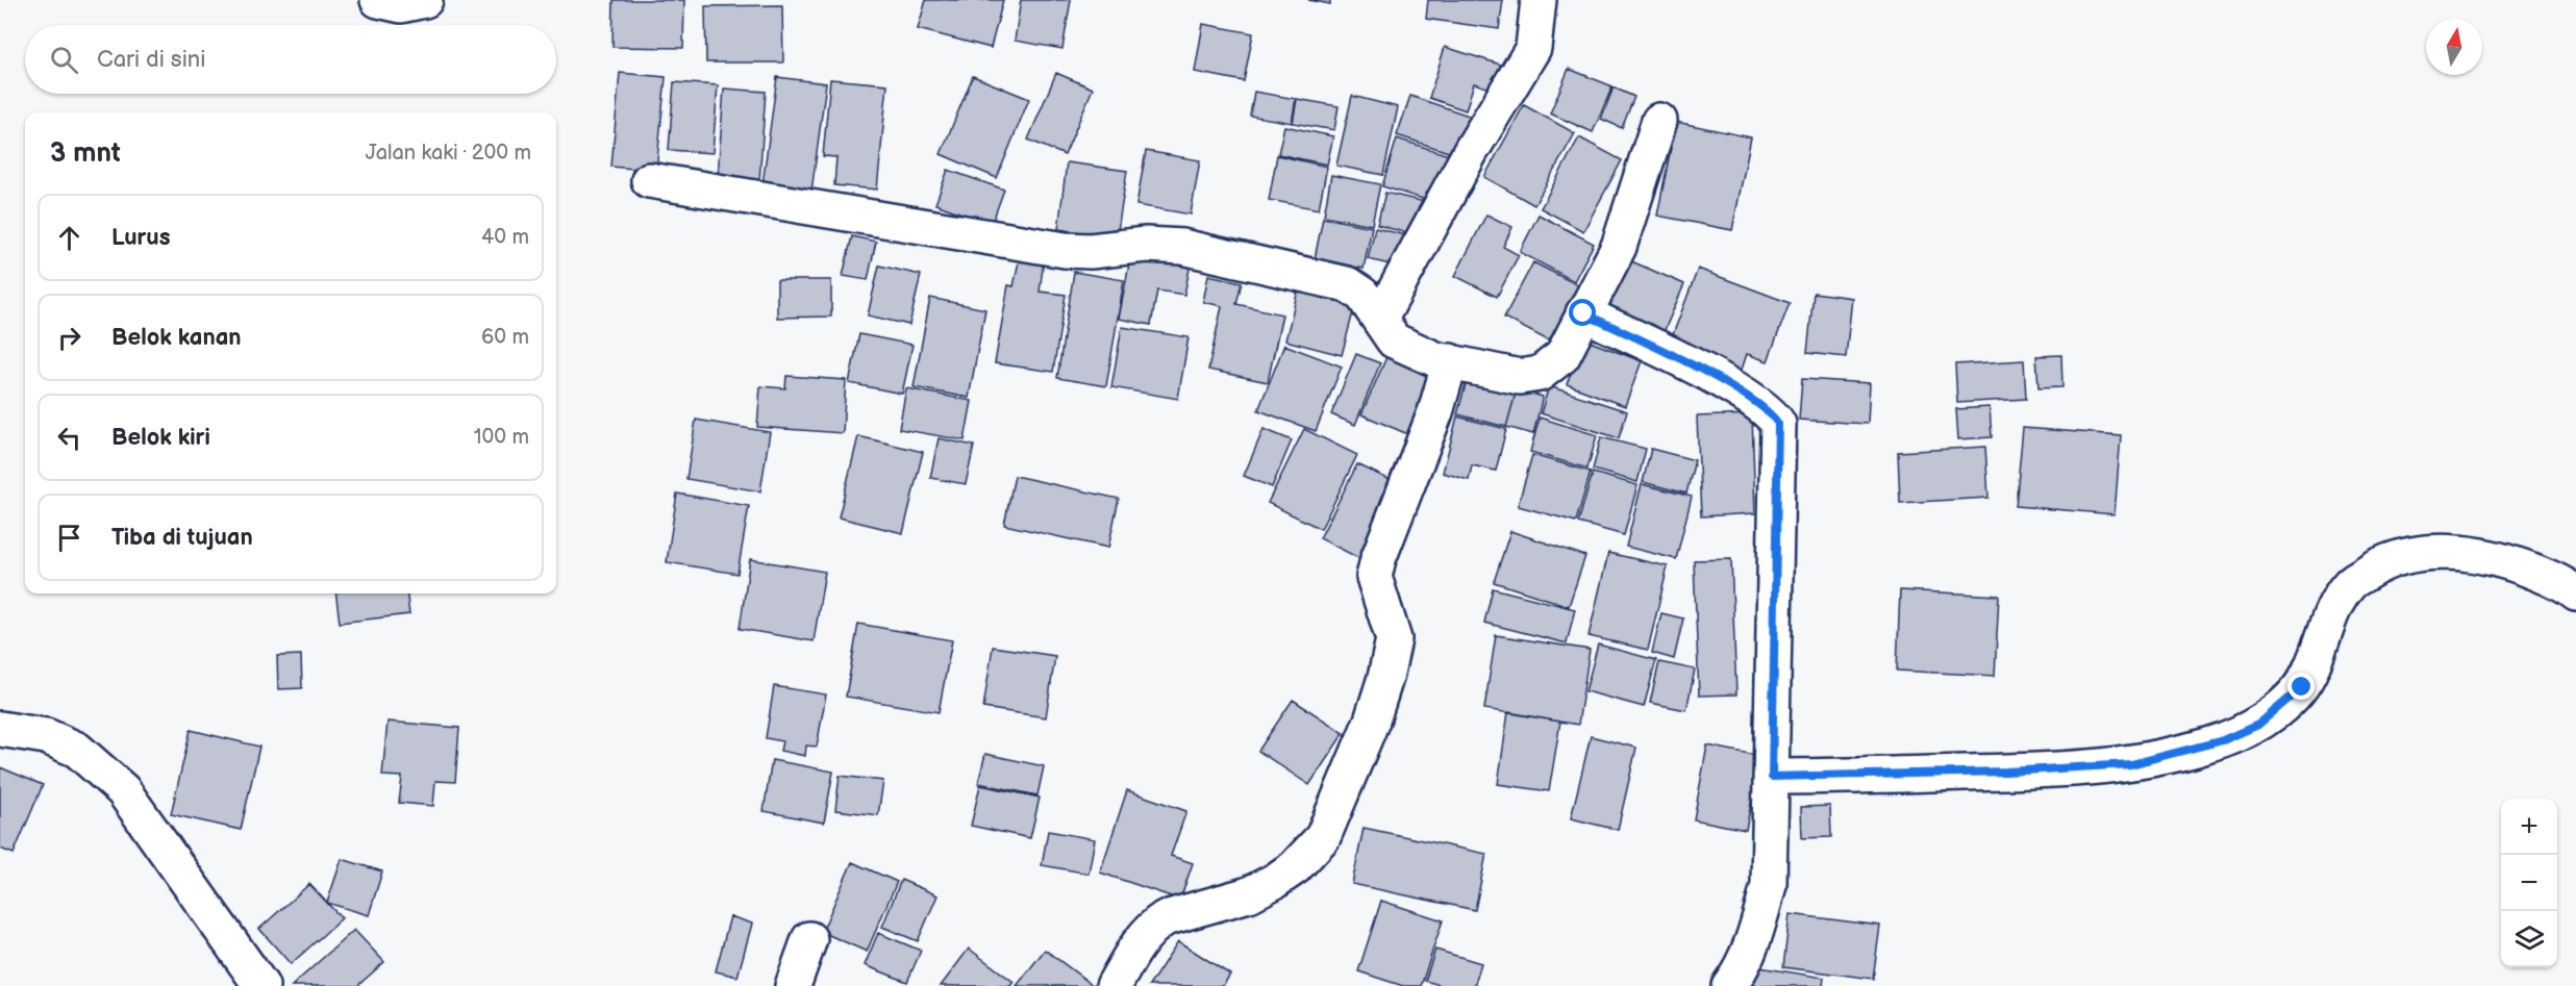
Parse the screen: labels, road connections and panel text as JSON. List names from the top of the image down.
{
  "north": "top",
  "page": {
    "search": "Cari di sini",
    "heading": ["3 mnt", "Jalan kaki · 200 m"],
    "list": [
      ["Lurus", "40 m"],
      ["Belok kanan", "60 m"],
      ["Belok kiri", "100 m"],
      "Tiba di tujuan"
    ],
    "map_buttons": ["+", "−"]
  }
}
